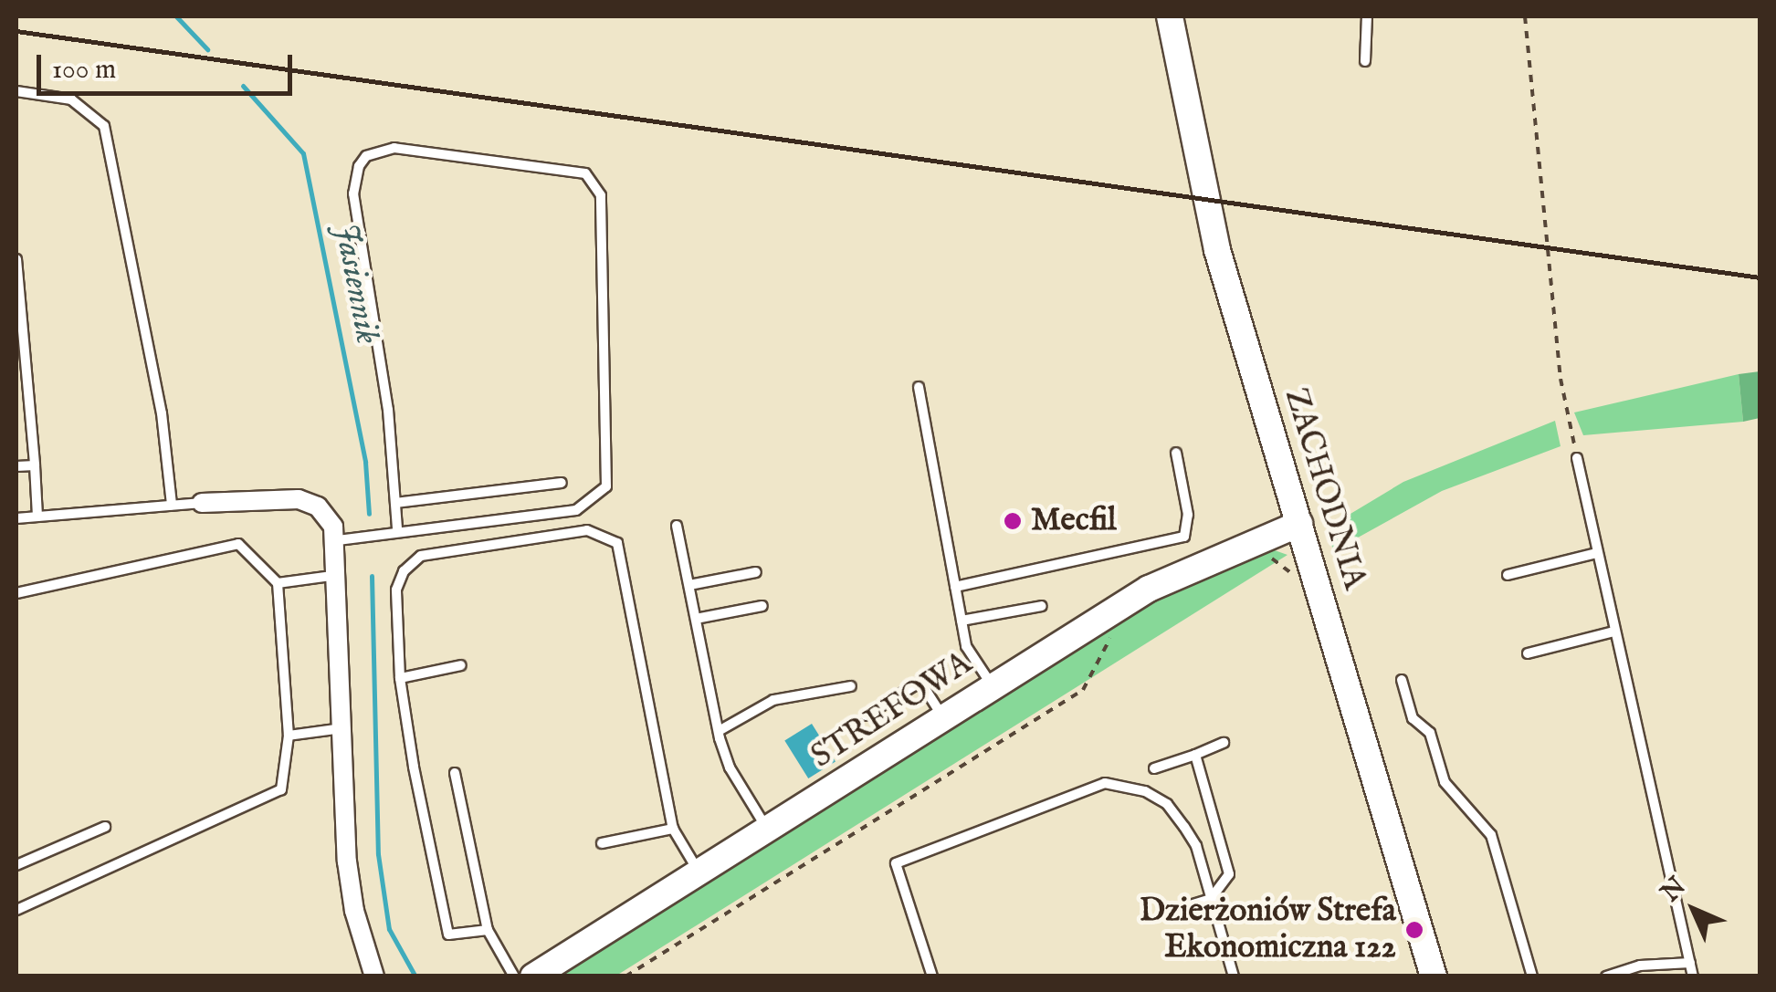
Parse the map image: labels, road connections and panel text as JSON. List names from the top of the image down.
{
  "streets": {
    "street": ["ZACHODNIA", "STREFOWA"]
  },
  "crossings": [
    ["ZACHODNIA", "STREFOWA"]
  ],
  "water": ["Jasiennik"],
  "places": ["Mecfil", "Dzierżoniów Strefa Ekonomiczna 122"],
  "scale_bar": "100 m",
  "north": "top left"
}
